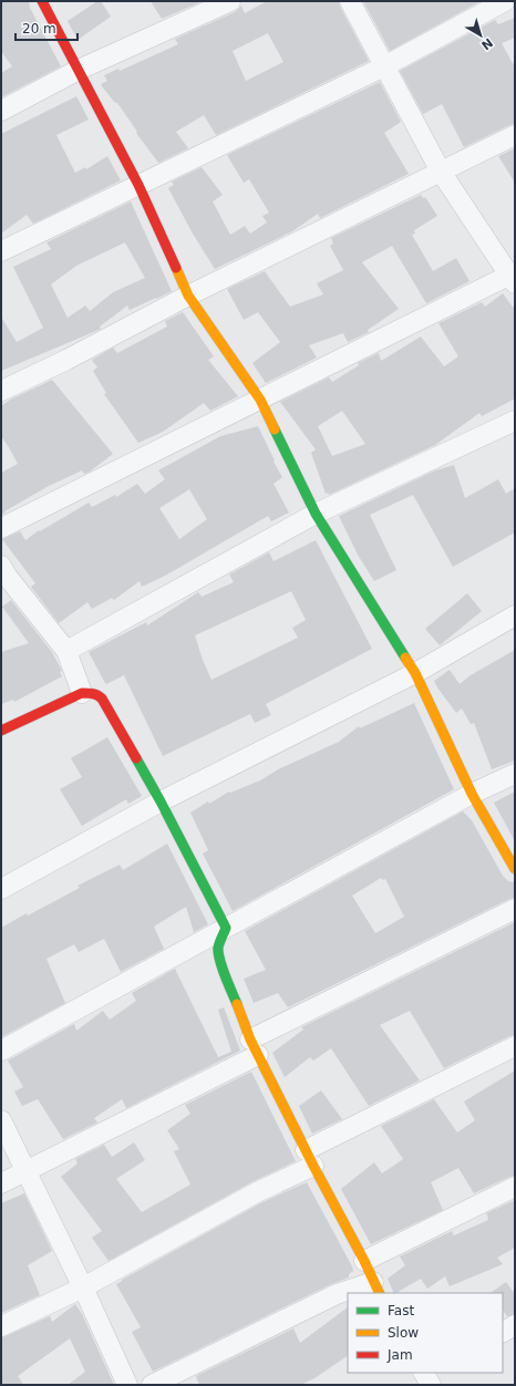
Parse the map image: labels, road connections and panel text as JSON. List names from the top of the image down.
{
  "legend": ["Fast", "Slow", "Jam"],
  "scale_bar": "20 m",
  "north": "bottom right"
}
